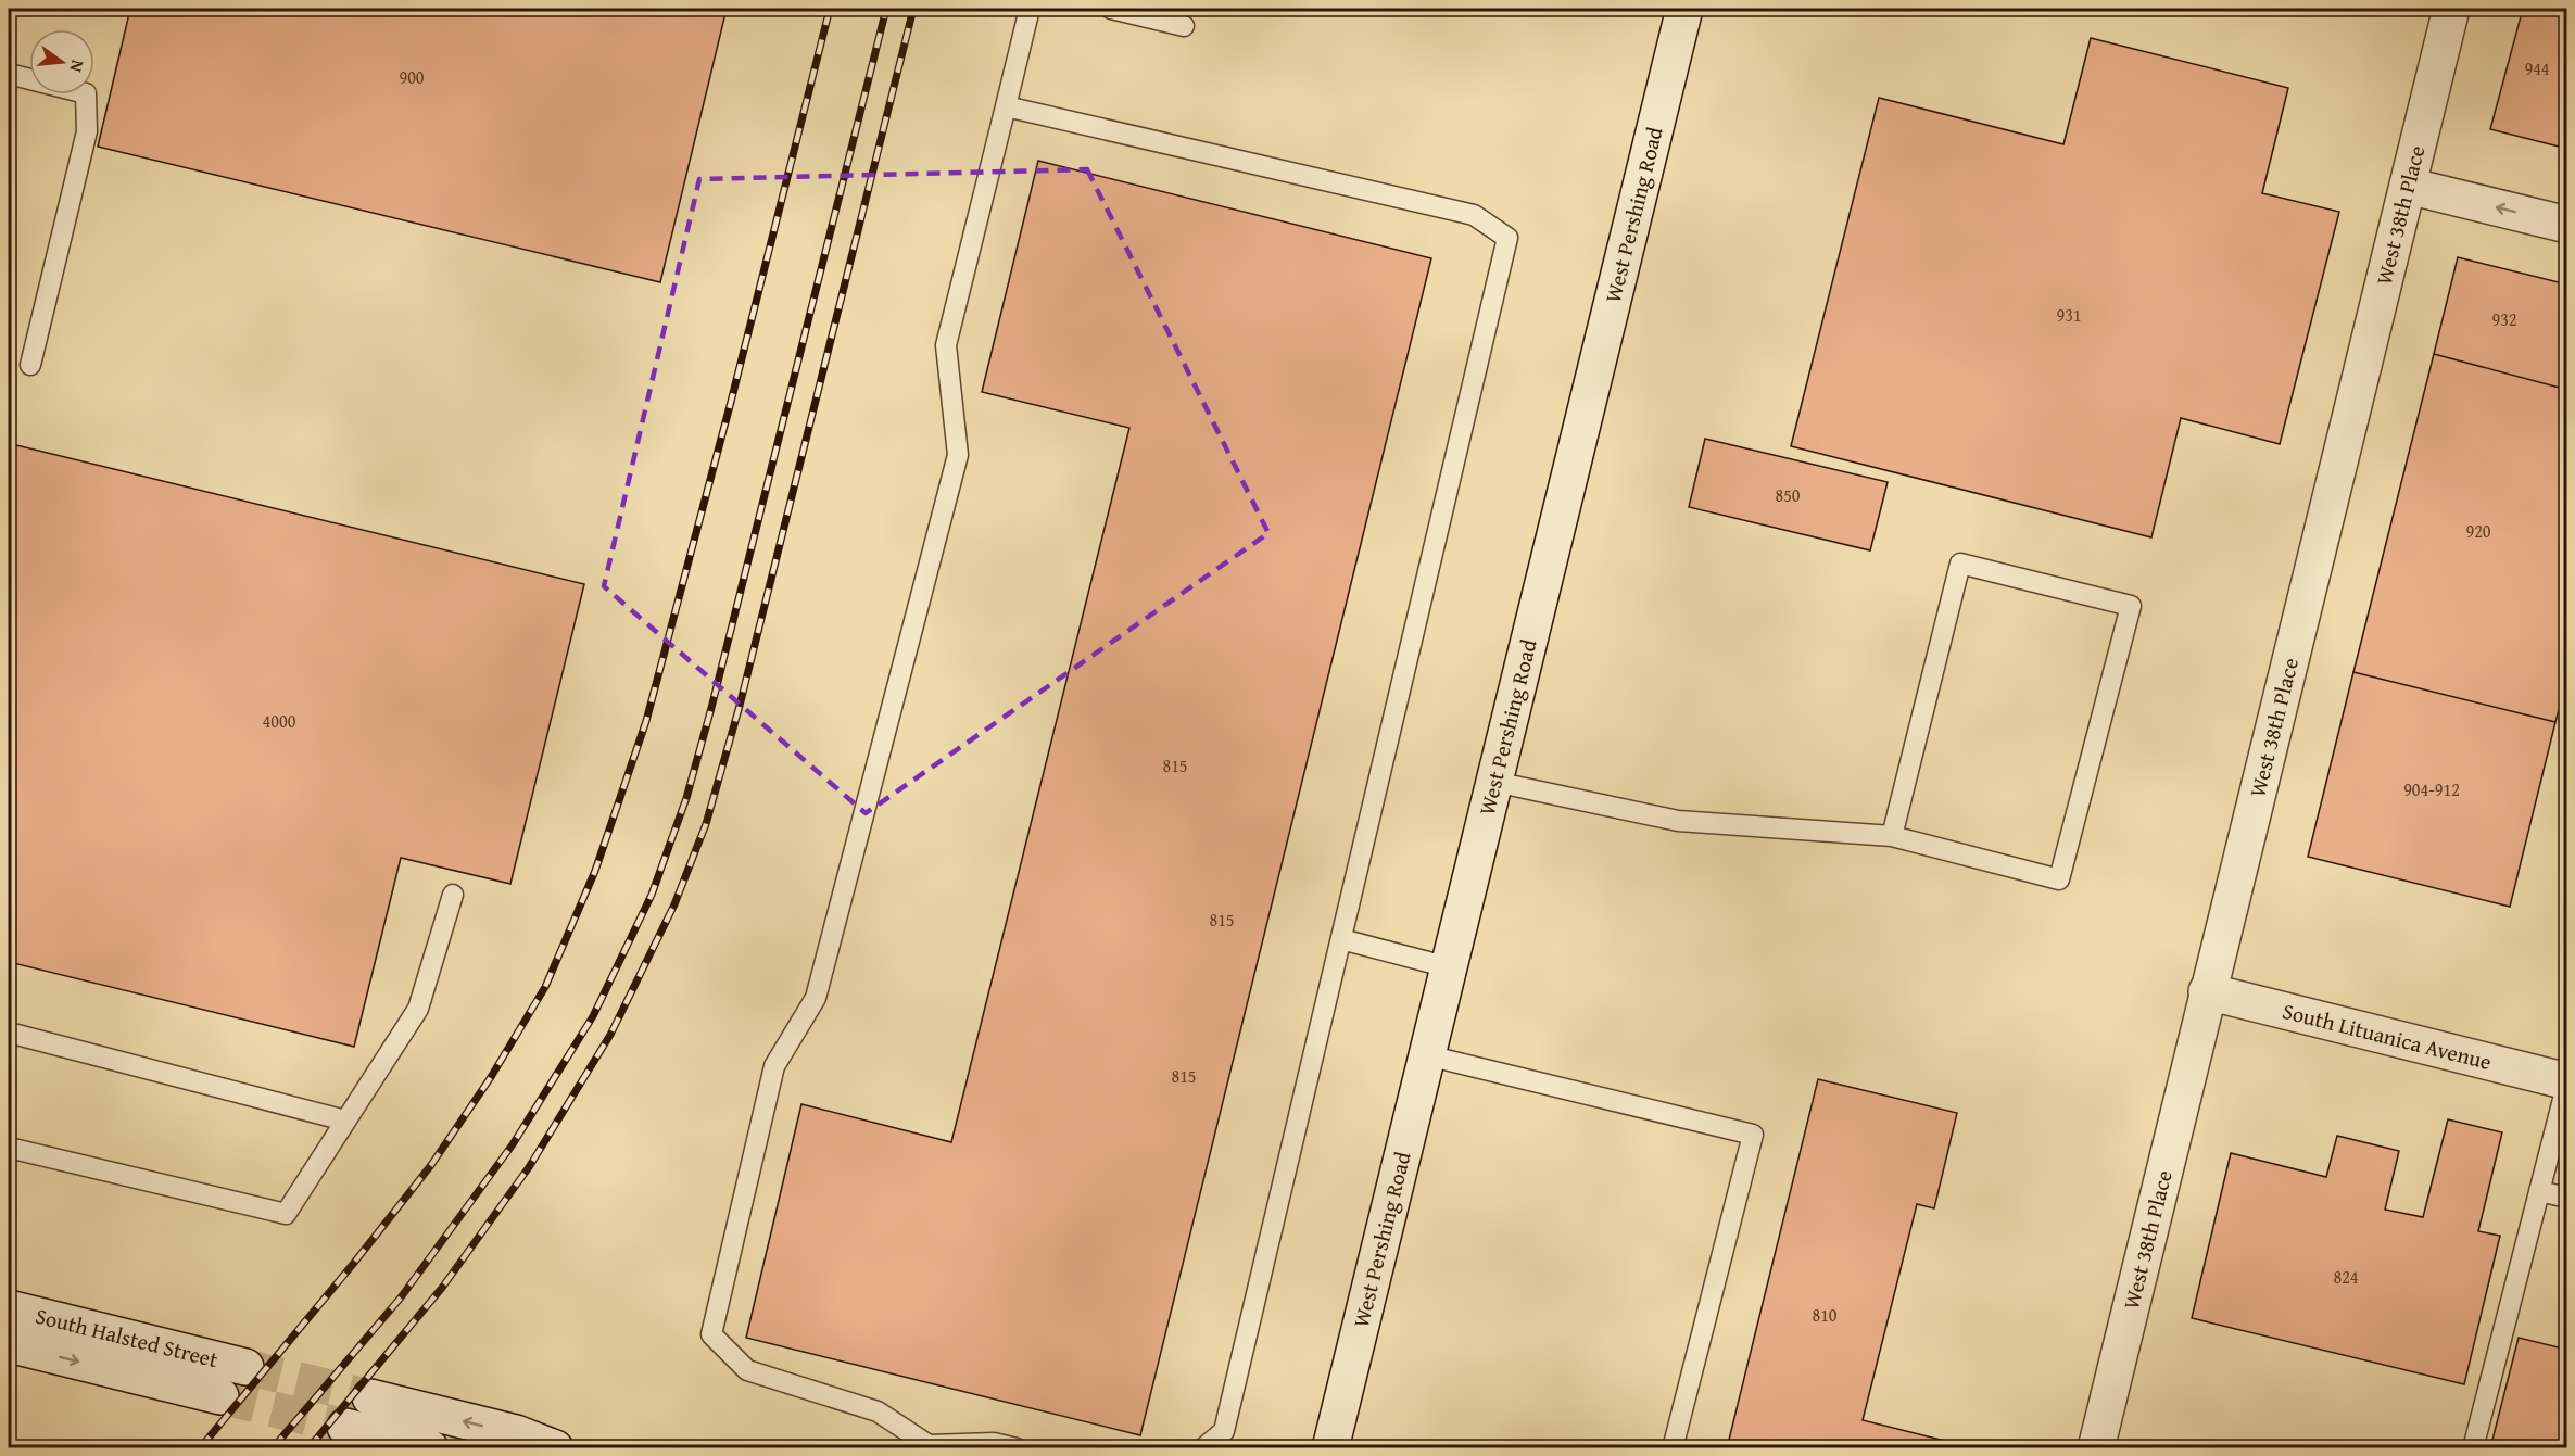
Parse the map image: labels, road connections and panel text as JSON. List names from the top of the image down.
{
  "streets": {
    "main road": [
      "West Pershing Road",
      "West 38th Place",
      "South Lituanica Avenue",
      "South Halsted Street"
    ]
  },
  "crossings": [
    ["West 38th Place", "South Lituanica Avenue"]
  ],
  "house_numbers": [
    "944",
    "900",
    "931",
    "932",
    "850",
    "920",
    "4000",
    "815",
    "904-912",
    "815",
    "815",
    "824",
    "810"
  ],
  "north": "right"
}
